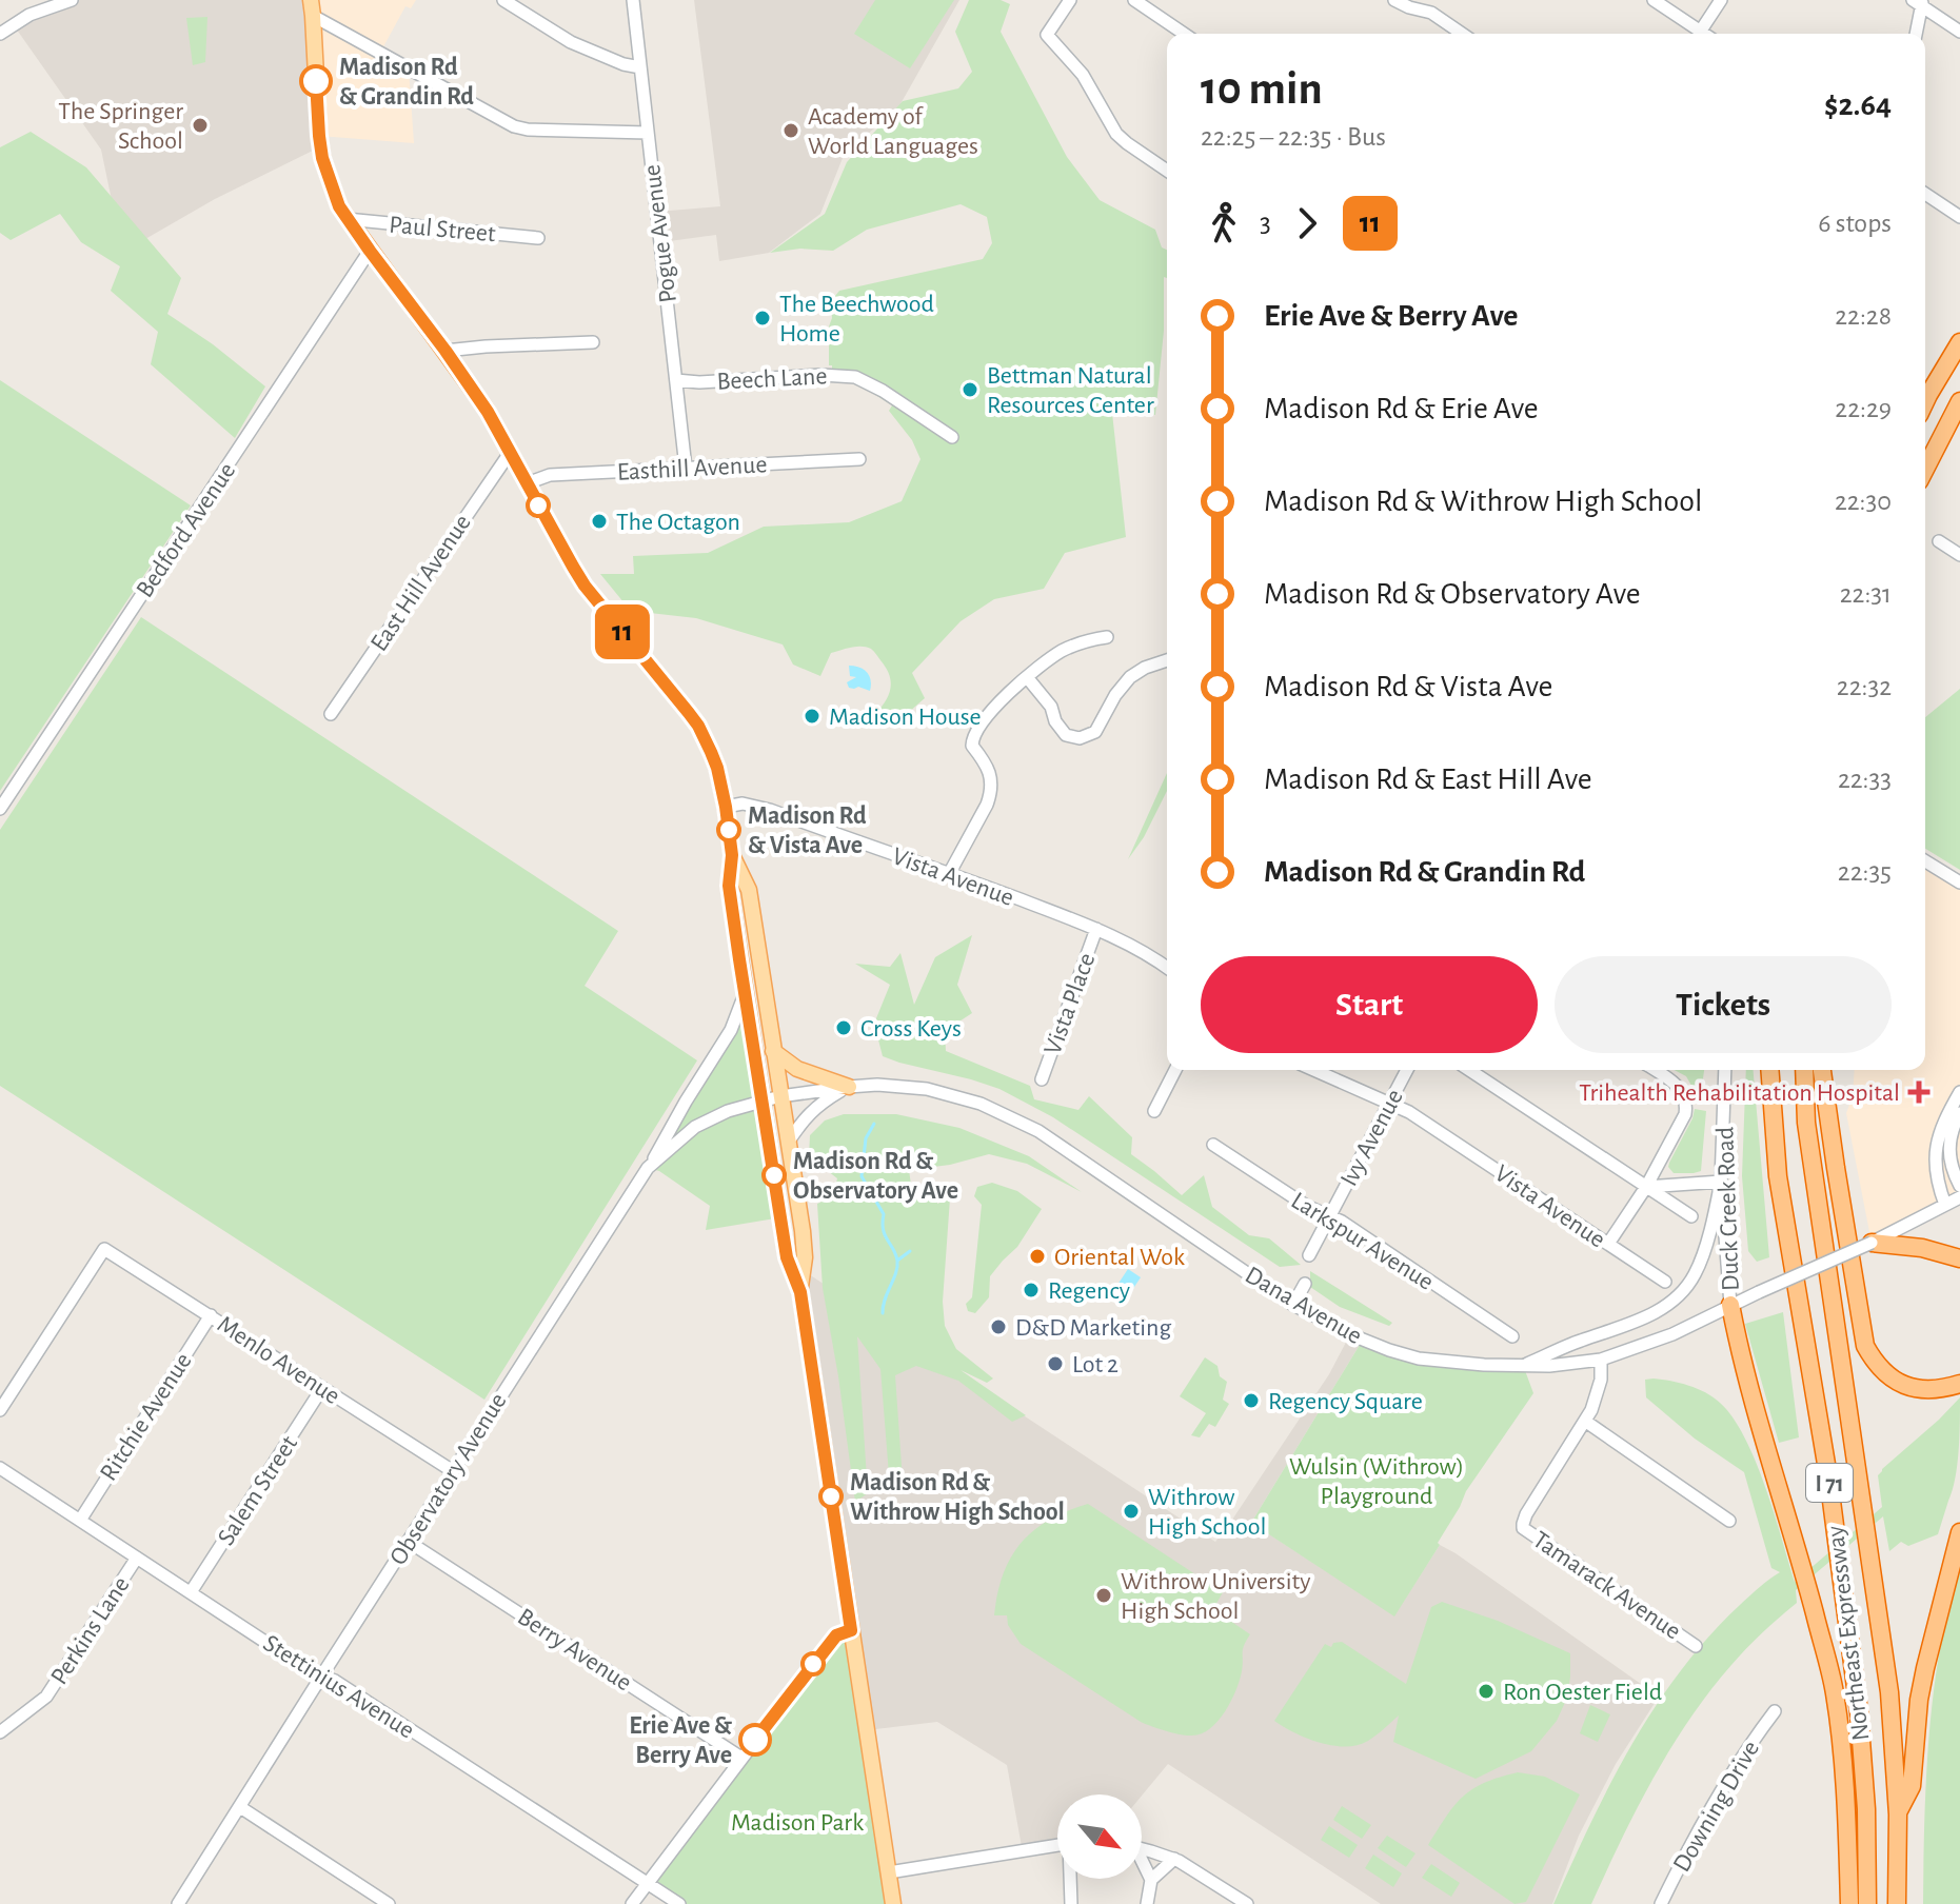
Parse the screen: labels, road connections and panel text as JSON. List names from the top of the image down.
{
  "streets": {
    "highway": ["I 71", "Northeast Expressway"],
    "street": [
      "Paul Street",
      "Pogue Avenue",
      "Beech Lane",
      "Easthill Avenue",
      "Bedford Avenue",
      "East Hill Avenue",
      "Vista Avenue",
      "Vista Place",
      "Ivy Avenue",
      "Duck Creek Road",
      "Larkspur Avenue",
      "Dana Avenue",
      "Menlo Avenue",
      "Ritchie Avenue",
      "Observatory Avenue",
      "Salem Street",
      "Tamarack Avenue",
      "Perkins Lane",
      "Berry Avenue",
      "Stettinius Avenue",
      "Downing Drive"
    ]
  },
  "crossings": [
    ["Pogue Avenue", "Beech Lane"],
    ["Pogue Avenue", "Easthill Avenue"],
    ["Vista Avenue", "Vista Place"],
    ["Vista Avenue", "Ivy Avenue"],
    ["Ivy Avenue", "Larkspur Avenue"],
    ["Duck Creek Road", "Dana Avenue"],
    ["Dana Avenue", "Observatory Avenue"],
    ["Menlo Avenue", "Ritchie Avenue"],
    ["Menlo Avenue", "Observatory Avenue"],
    ["Menlo Avenue", "Salem Street"],
    ["Ritchie Avenue", "Stettinius Avenue"],
    ["Observatory Avenue", "Berry Avenue"],
    ["Observatory Avenue", "Stettinius Avenue"],
    ["Salem Street", "Stettinius Avenue"],
    ["Perkins Lane", "Stettinius Avenue"]
  ],
  "parks": ["Wulsin (Withrow) Playground", "Madison Park"],
  "places": {
    "other": [
      "Madison Rd & Grandin Rd",
      "The Springer School",
      "Academy of World Languages",
      "The Beechwood Home",
      "Bettman Natural Resources Center",
      "The Octagon",
      "Madison House",
      "Madison Rd & Vista Ave",
      "Cross Keys",
      "Madison Rd & Observatory Ave",
      "Oriental Wok",
      "Regency",
      "D&D Marketing",
      "Lot 2",
      "Regency Square",
      "Madison Rd & Withrow High School",
      "Withrow High School",
      "Withrow University High School",
      "Ron Oester Field",
      "Erie Ave & Berry Ave"
    ],
    "health": ["Trihealth Rehabilitation Hospital"]
  },
  "lines": ["bus line 11"],
  "north": "bottom right",
  "page": {
    "on_map": "11",
    "heading": ["10 min", "22:25 – 22:35 · Bus", "$2.64"],
    "legs": ["3", "11", "6 stops"],
    "list": [
      {
        "name": "Erie Ave & Berry Ave",
        "value": "22:28"
      },
      {
        "name": "Madison Rd & Erie Ave",
        "value": "22:29"
      },
      {
        "name": "Madison Rd & Withrow High School",
        "value": "22:30"
      },
      {
        "name": "Madison Rd & Observatory Ave",
        "value": "22:31"
      },
      {
        "name": "Madison Rd & Vista Ave",
        "value": "22:32"
      },
      {
        "name": "Madison Rd & East Hill Ave",
        "value": "22:33"
      },
      {
        "name": "Madison Rd & Grandin Rd",
        "value": "22:35"
      }
    ],
    "buttons": ["Start", "Tickets"]
  }
}
